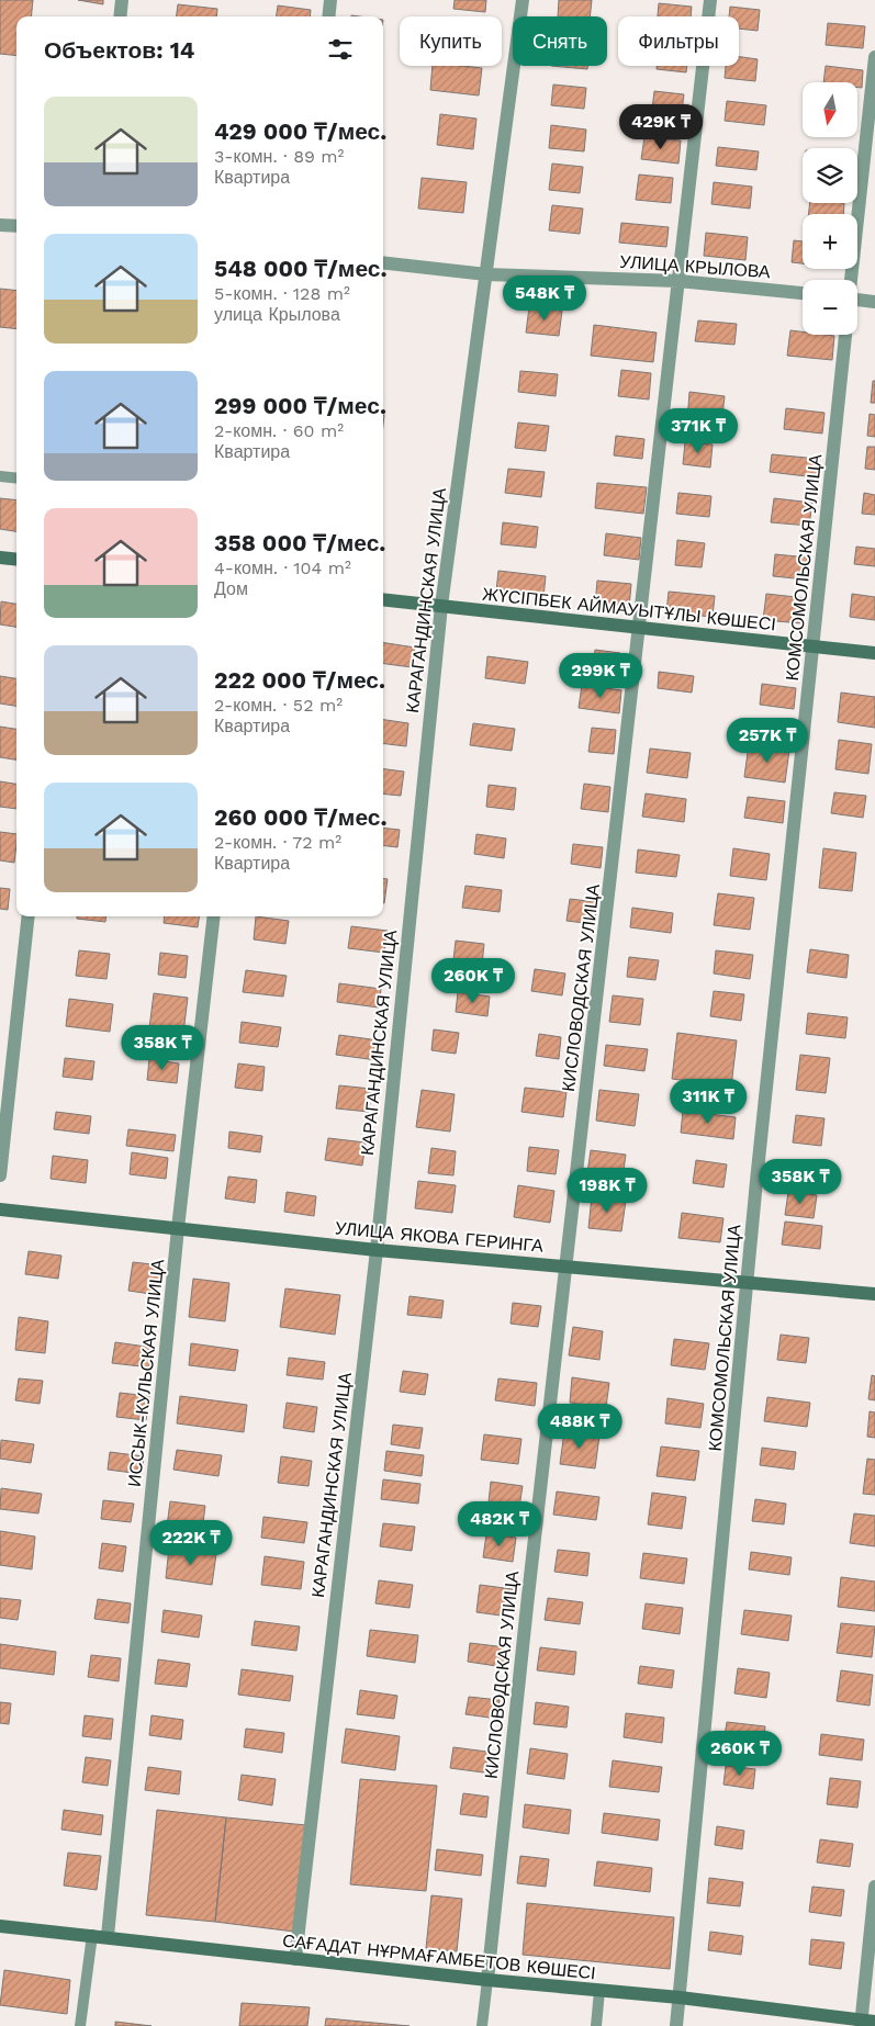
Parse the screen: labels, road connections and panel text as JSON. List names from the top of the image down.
{
  "streets": {
    "street": [
      "УЛИЦА КРЫЛОВА",
      "КОМСОМОЛЬСКАЯ УЛИЦА",
      "КАРАГАНДИНСКАЯ УЛИЦА",
      "ЖҮСІПБЕК АЙМАУЫТҰЛЫ КӨШЕСІ",
      "КИСЛОВОДСКАЯ УЛИЦА",
      "УЛИЦА ЯКОВА ГЕРИНГА",
      "ИССЫК-КУЛЬСКАЯ УЛИЦА",
      "САҒАДАТ НҰРМАҒАМБЕТОВ КӨШЕСІ"
    ]
  },
  "crossings": [
    ["УЛИЦА КРЫЛОВА", "КАРАГАНДИНСКАЯ УЛИЦА"],
    ["УЛИЦА КРЫЛОВА", "КИСЛОВОДСКАЯ УЛИЦА"],
    ["КОМСОМОЛЬСКАЯ УЛИЦА", "ЖҮСІПБЕК АЙМАУЫТҰЛЫ КӨШЕСІ"],
    ["КОМСОМОЛЬСКАЯ УЛИЦА", "УЛИЦА ЯКОВА ГЕРИНГА"],
    ["КОМСОМОЛЬСКАЯ УЛИЦА", "САҒАДАТ НҰРМАҒАМБЕТОВ КӨШЕСІ"],
    ["КАРАГАНДИНСКАЯ УЛИЦА", "ЖҮСІПБЕК АЙМАУЫТҰЛЫ КӨШЕСІ"],
    ["КАРАГАНДИНСКАЯ УЛИЦА", "УЛИЦА ЯКОВА ГЕРИНГА"],
    ["КАРАГАНДИНСКАЯ УЛИЦА", "САҒАДАТ НҰРМАҒАМБЕТОВ КӨШЕСІ"],
    ["ЖҮСІПБЕК АЙМАУЫТҰЛЫ КӨШЕСІ", "КИСЛОВОДСКАЯ УЛИЦА"],
    ["КИСЛОВОДСКАЯ УЛИЦА", "УЛИЦА ЯКОВА ГЕРИНГА"],
    ["КИСЛОВОДСКАЯ УЛИЦА", "САҒАДАТ НҰРМАҒАМБЕТОВ КӨШЕСІ"],
    ["УЛИЦА ЯКОВА ГЕРИНГА", "ИССЫК-КУЛЬСКАЯ УЛИЦА"],
    ["ИССЫК-КУЛЬСКАЯ УЛИЦА", "САҒАДАТ НҰРМАҒАМБЕТОВ КӨШЕСІ"]
  ],
  "north": "bottom",
  "page": {
    "chip": ["Купить", "Снять", "Фильтры"],
    "heading": "Объектов: 14",
    "map_buttons": ["+", "−"],
    "list": [
      {
        "name": "429 000 ₸/мес.",
        "note": "3-комн. · 89 m² · Квартира"
      },
      {
        "name": "548 000 ₸/мес.",
        "note": "5-комн. · 128 m² · улица Крылова"
      },
      {
        "name": "299 000 ₸/мес.",
        "note": "2-комн. · 60 m² · Квартира"
      },
      {
        "name": "358 000 ₸/мес.",
        "note": "4-комн. · 104 m² · Дом"
      },
      {
        "name": "222 000 ₸/мес.",
        "note": "2-комн. · 52 m² · Квартира"
      },
      {
        "name": "260 000 ₸/мес.",
        "note": "2-комн. · 72 m² · Квартира"
      }
    ],
    "price": [
      "429K ₸",
      "548K ₸",
      "371K ₸",
      "299K ₸",
      "257K ₸",
      "260K ₸",
      "358K ₸",
      "311K ₸",
      "358K ₸",
      "198K ₸",
      "488K ₸",
      "482K ₸",
      "222K ₸",
      "260K ₸"
    ]
  }
}
